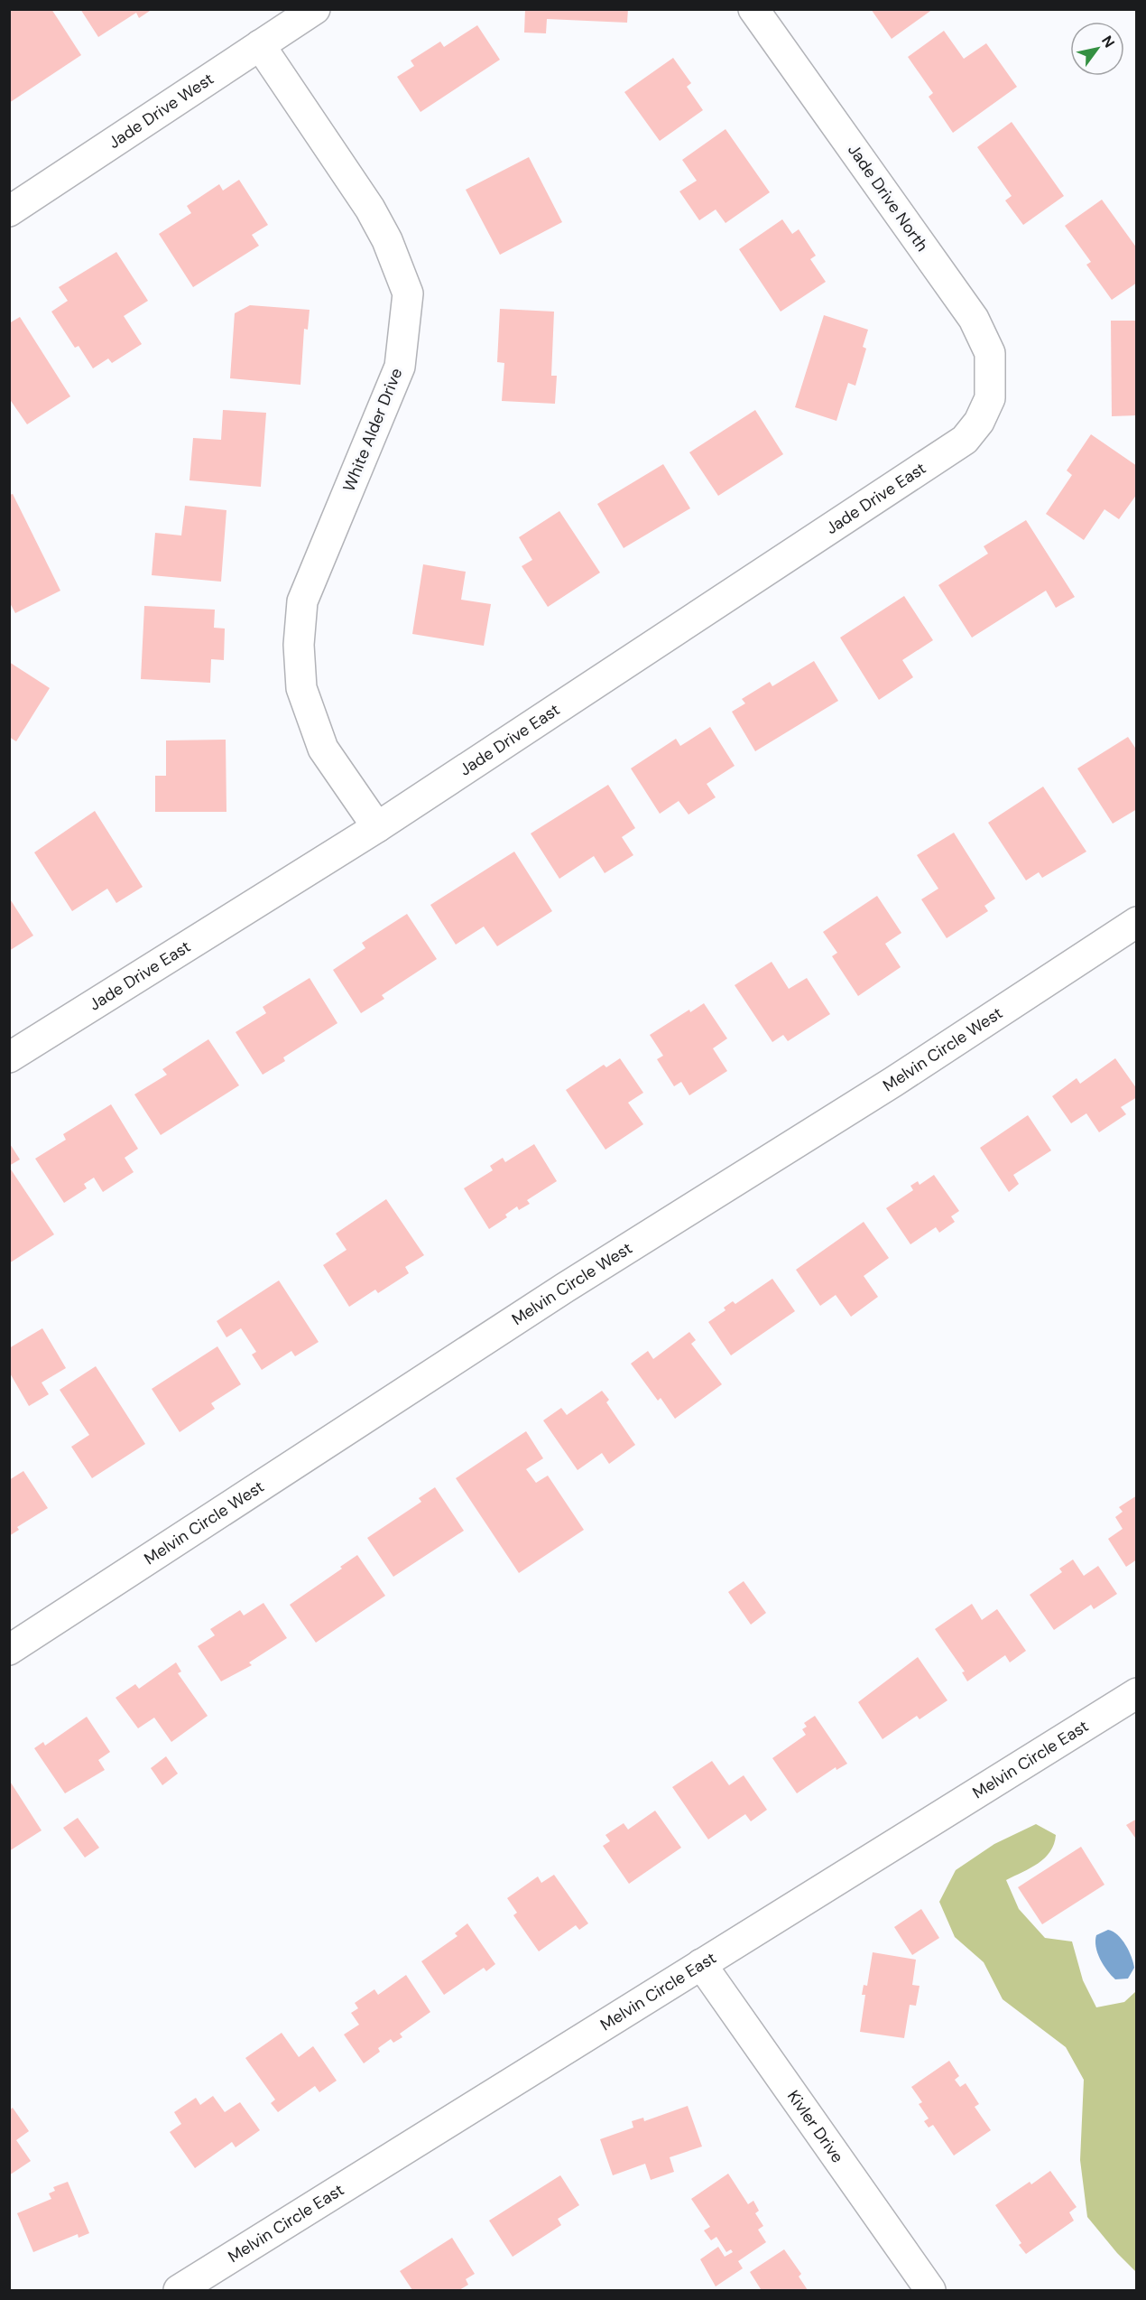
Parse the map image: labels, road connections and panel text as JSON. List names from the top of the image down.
{
  "streets": {
    "street": [
      "Jade Drive West",
      "Jade Drive North",
      "White Alder Drive",
      "Jade Drive East",
      "Melvin Circle West",
      "Melvin Circle East",
      "Kivler Drive"
    ]
  },
  "crossings": [
    ["Jade Drive West", "White Alder Drive"],
    ["Jade Drive North", "Jade Drive East"],
    ["White Alder Drive", "Jade Drive East"],
    ["Melvin Circle East", "Kivler Drive"]
  ],
  "north": "top right"
}
